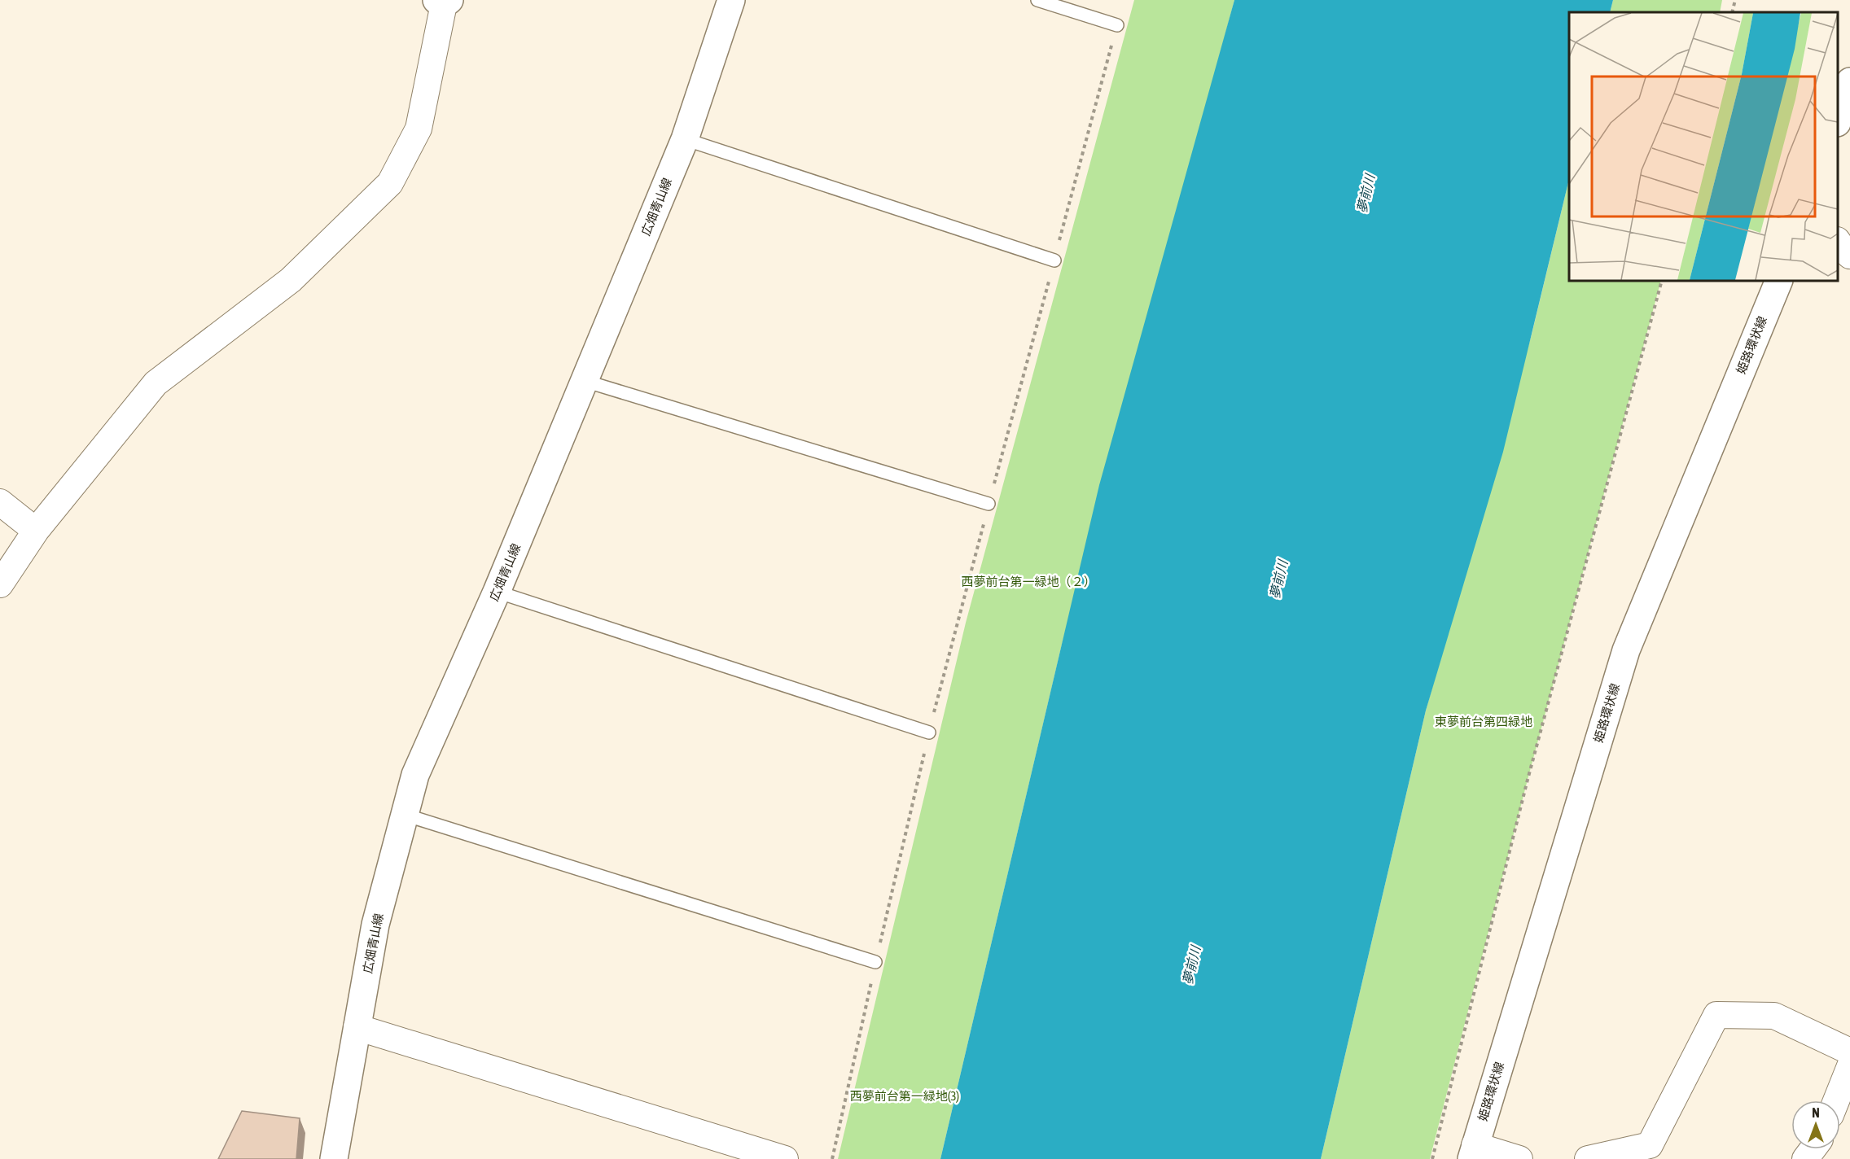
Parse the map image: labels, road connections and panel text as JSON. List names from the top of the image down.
{
  "streets": {
    "main road": ["広畑青山線", "姫路環状線"]
  },
  "water": ["夢前川"],
  "parks": ["西夢前台第一緑地（２）", "東夢前台第四緑地", "西夢前台第一緑地(3)"],
  "north": "top"
}
